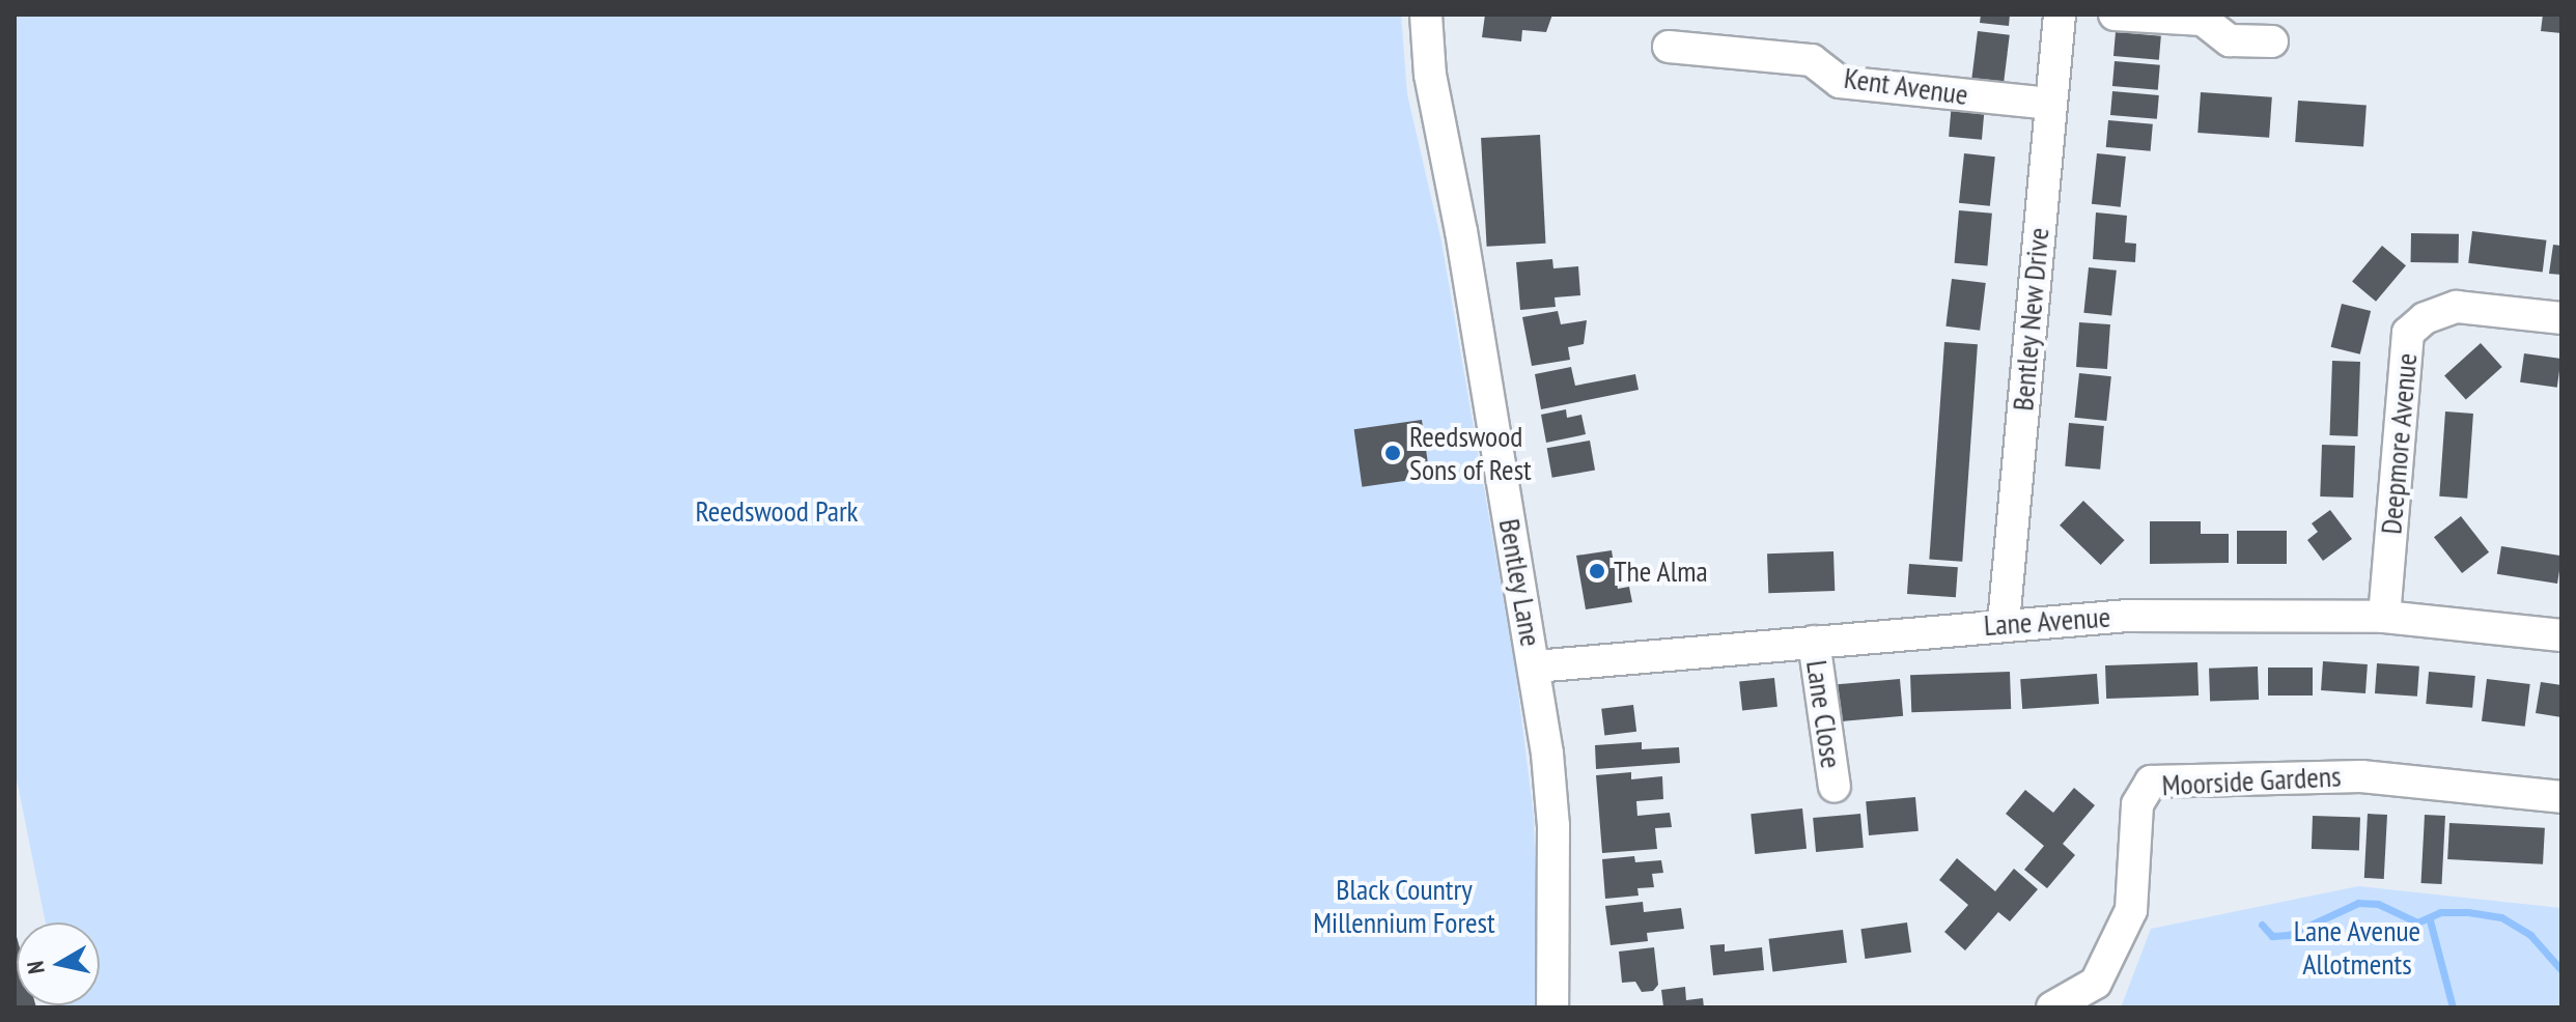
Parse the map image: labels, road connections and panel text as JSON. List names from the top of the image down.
{
  "streets": {
    "street": [
      "Kent Avenue",
      "Bentley New Drive",
      "Deepmore Avenue",
      "Bentley Lane",
      "Lane Avenue",
      "Lane Close",
      "Moorside Gardens"
    ]
  },
  "crossings": [
    ["Kent Avenue", "Bentley New Drive"],
    ["Bentley New Drive", "Lane Avenue"],
    ["Deepmore Avenue", "Lane Avenue"],
    ["Bentley Lane", "Lane Avenue"],
    ["Lane Avenue", "Lane Close"]
  ],
  "parks": ["Reedswood Park", "Black Country Millennium Forest", "Lane Avenue Allotments"],
  "places": ["Reedswood Sons of Rest", "The Alma"],
  "north": "left"
}
